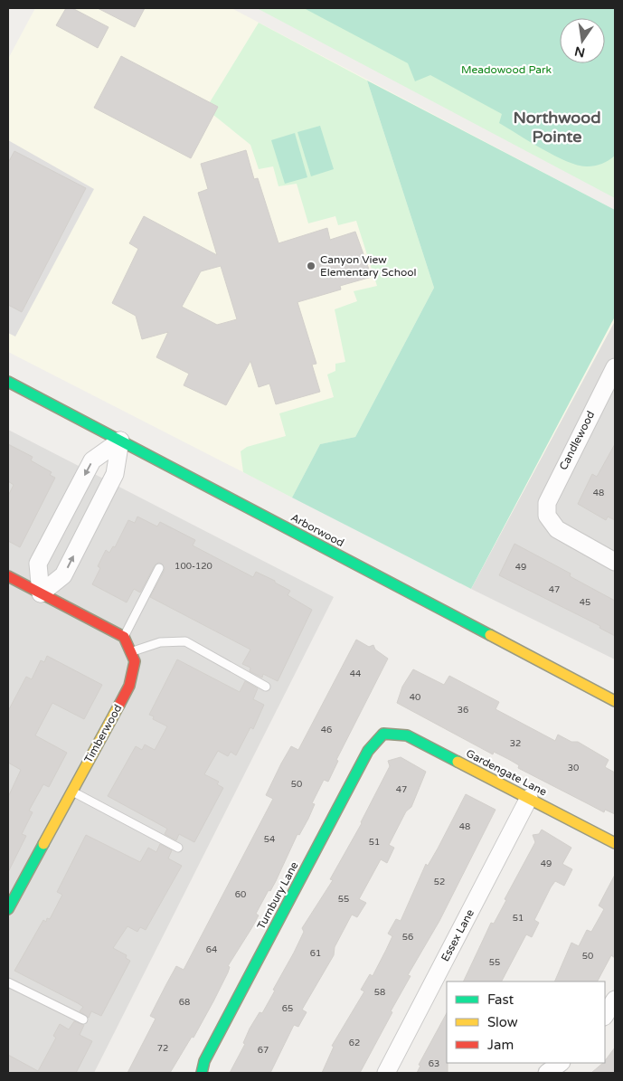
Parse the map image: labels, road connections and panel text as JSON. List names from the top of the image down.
{
  "streets": {
    "street": [
      "Candlewood",
      "Arborwood",
      "Timberwood",
      "Gardengate Lane",
      "Turnbury Lane",
      "Essex Lane"
    ]
  },
  "crossings": [
    ["Gardengate Lane", "Turnbury Lane"],
    ["Gardengate Lane", "Essex Lane"]
  ],
  "districts": ["Northwood Pointe"],
  "parks": ["Meadowood Park"],
  "places": ["Canyon View Elementary School"],
  "house_numbers": [
    "48",
    "100-120",
    "49",
    "47",
    "45",
    "44",
    "40",
    "36",
    "46",
    "32",
    "30",
    "50",
    "47",
    "48",
    "54",
    "51",
    "49",
    "52",
    "60",
    "55",
    "51",
    "56",
    "64",
    "61",
    "50",
    "55",
    "58",
    "68",
    "65",
    "62",
    "72",
    "67",
    "63"
  ],
  "legend": ["Fast", "Slow", "Jam"],
  "north": "bottom"
}
